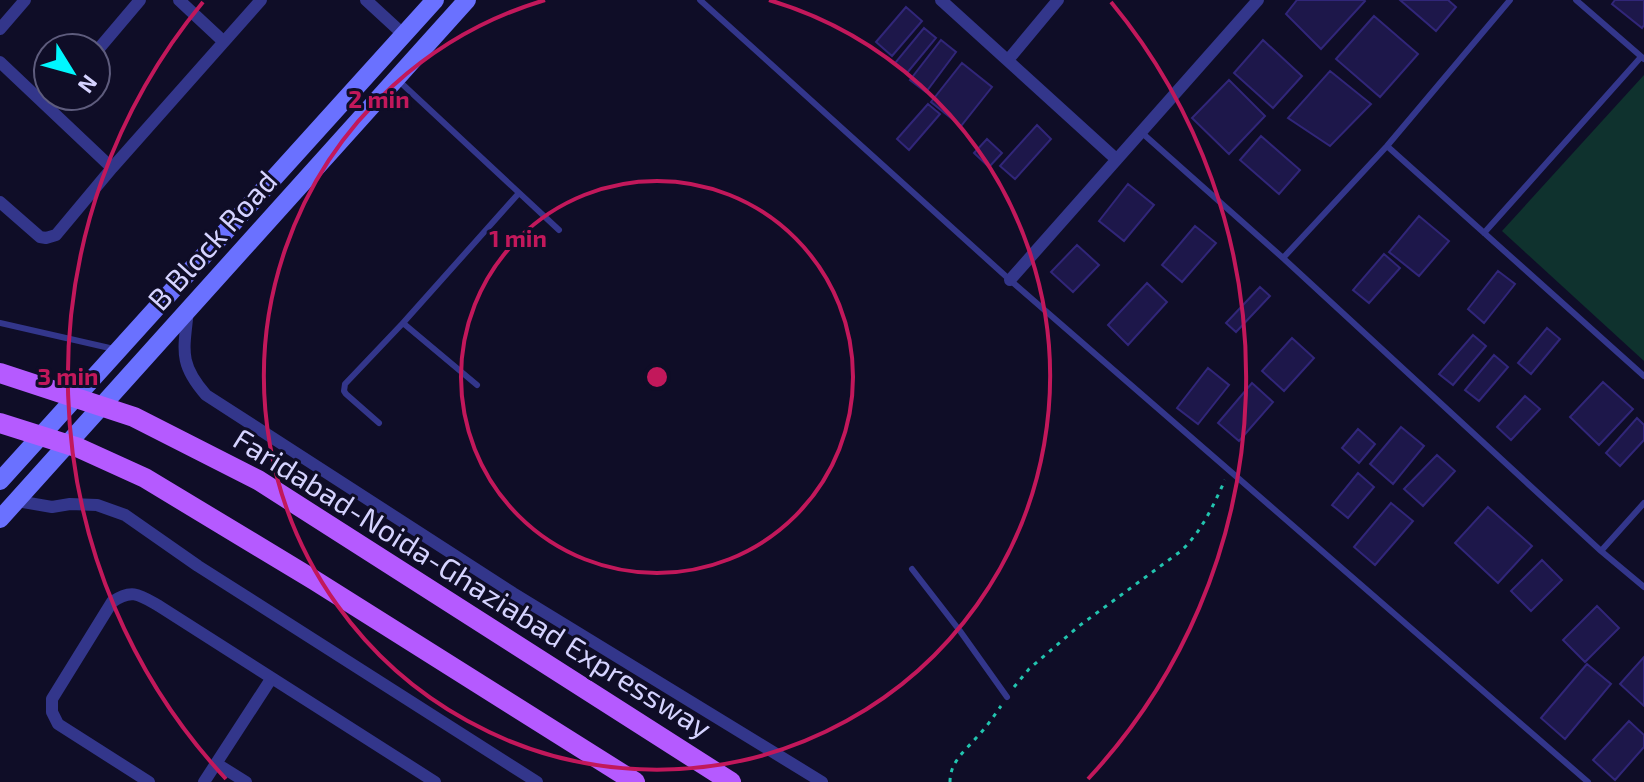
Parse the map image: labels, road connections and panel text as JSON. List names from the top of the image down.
{
  "streets": {
    "main road": ["Faridabad-Noida-Ghaziabad Expressway"],
    "street": ["B Block Road"]
  },
  "north": "bottom right",
  "rings": ["2 min", "1 min", "3 min"]
}
